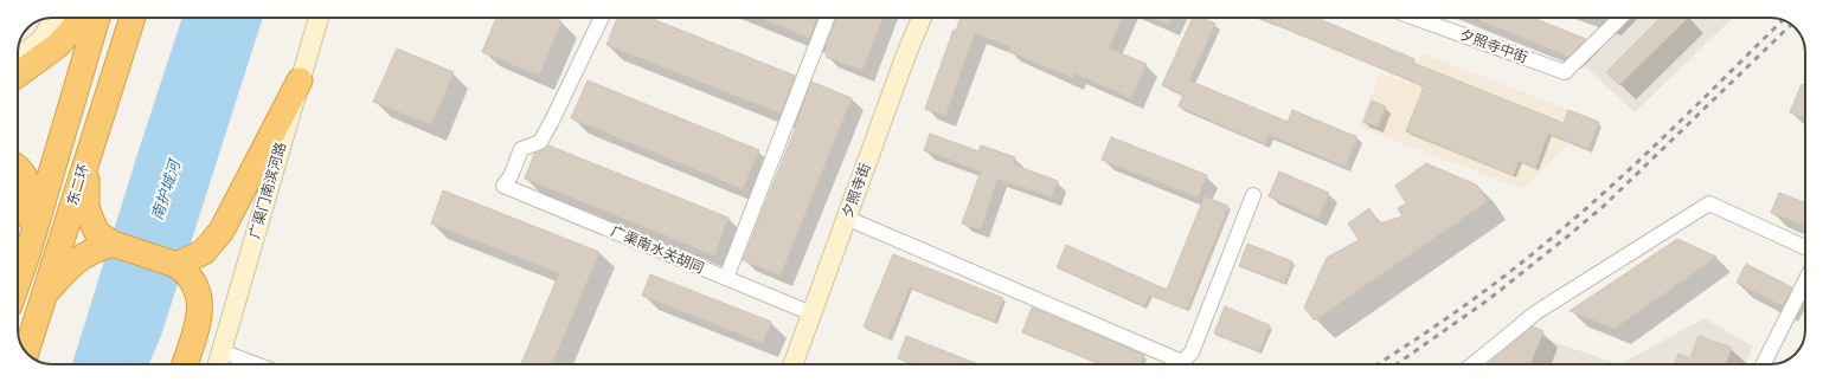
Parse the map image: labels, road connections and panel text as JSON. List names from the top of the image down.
{
  "streets": {
    "highway": ["东二环"],
    "street": [
      "夕照寺中街",
      "广渠门南滨河路",
      "夕照寺街",
      "广渠南水关胡同"
    ]
  },
  "crossings": [
    ["夕照寺街", "广渠南水关胡同"]
  ],
  "water": ["南护城河"]
}
